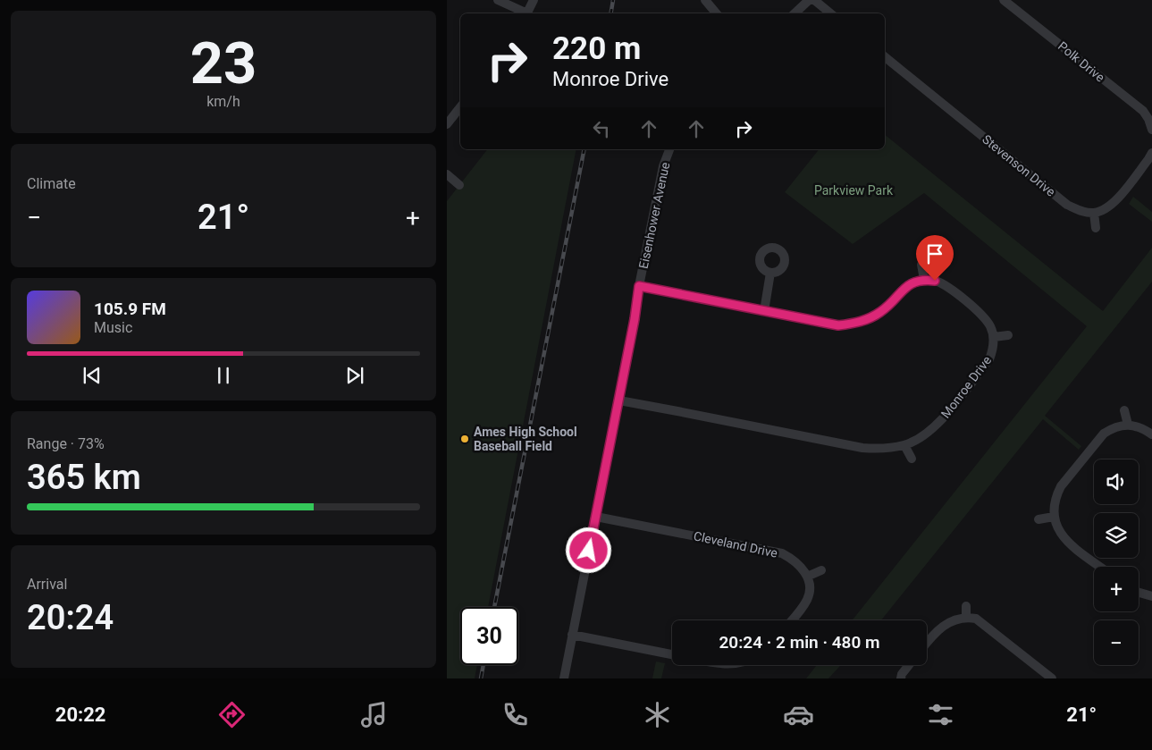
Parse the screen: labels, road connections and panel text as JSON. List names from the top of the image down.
{
  "streets": {
    "street": [
      "Polk Drive",
      "Stevenson Drive",
      "Eisenhower Avenue",
      "Monroe Drive",
      "Cleveland Drive"
    ]
  },
  "crossings": [
    ["Eisenhower Avenue", "Monroe Drive"],
    ["Eisenhower Avenue", "Cleveland Drive"]
  ],
  "parks": ["Parkview Park"],
  "places": ["Ames High School Baseball Field"],
  "page": {
    "tile": [
      ["23", "km/h"],
      "Climate",
      ["Range · 73%", "365 km"],
      ["Arrival", "20:24"]
    ],
    "turn": ["220 m", "Monroe Drive"],
    "heat": ["−", "21°", "+"],
    "song": ["105.9 FM", "Music"],
    "map_buttons": ["+", "−"],
    "limit": "30",
    "trip": "20:24 · 2 min · 480 m",
    "tabs": ["20:22", "21°"]
  }
}
